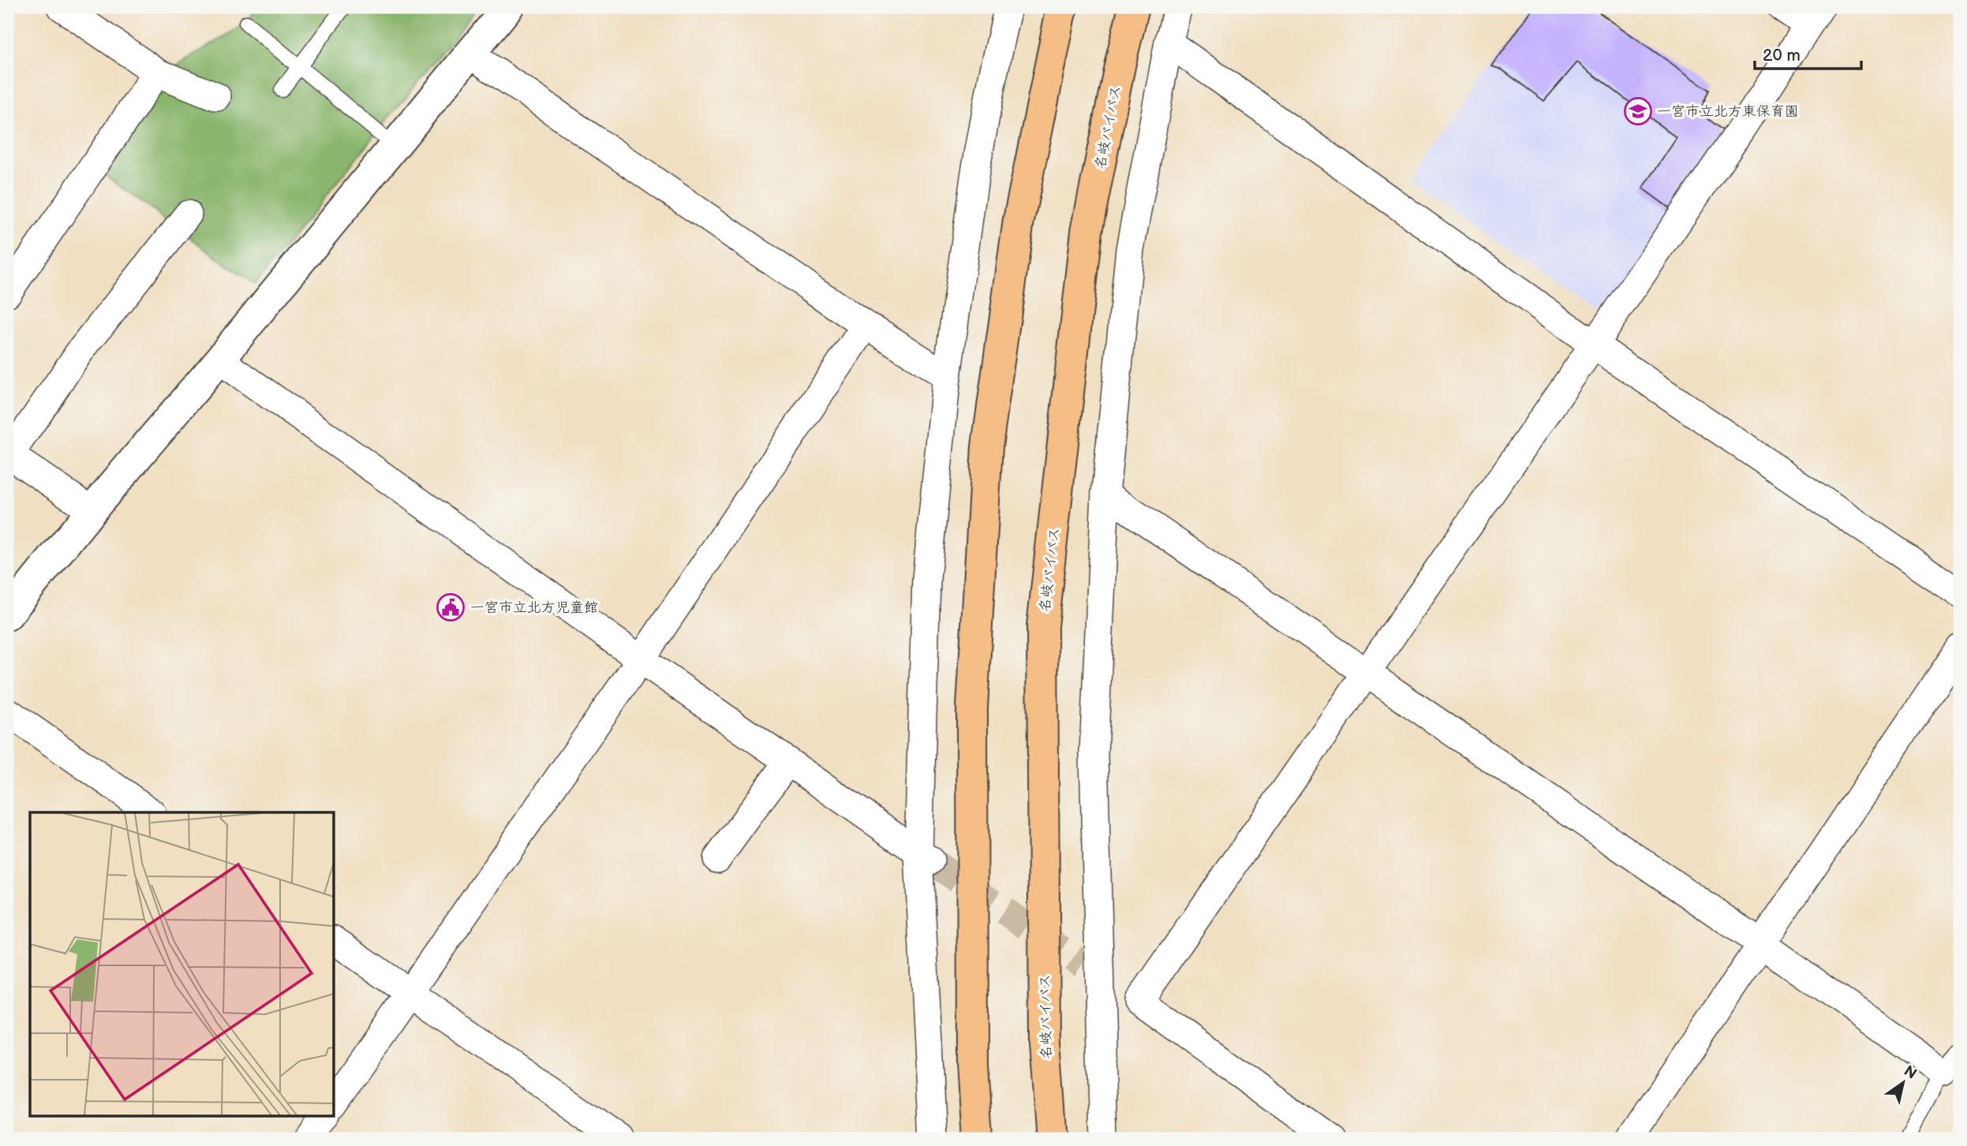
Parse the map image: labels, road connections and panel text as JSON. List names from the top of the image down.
{
  "streets": {
    "highway": ["名岐バイパス"]
  },
  "places": {
    "school or university": ["一宮市立北方東保育園"],
    "public building": ["一宮市立北方児童館"]
  },
  "scale_bar": "20 m",
  "north": "top right"
}
